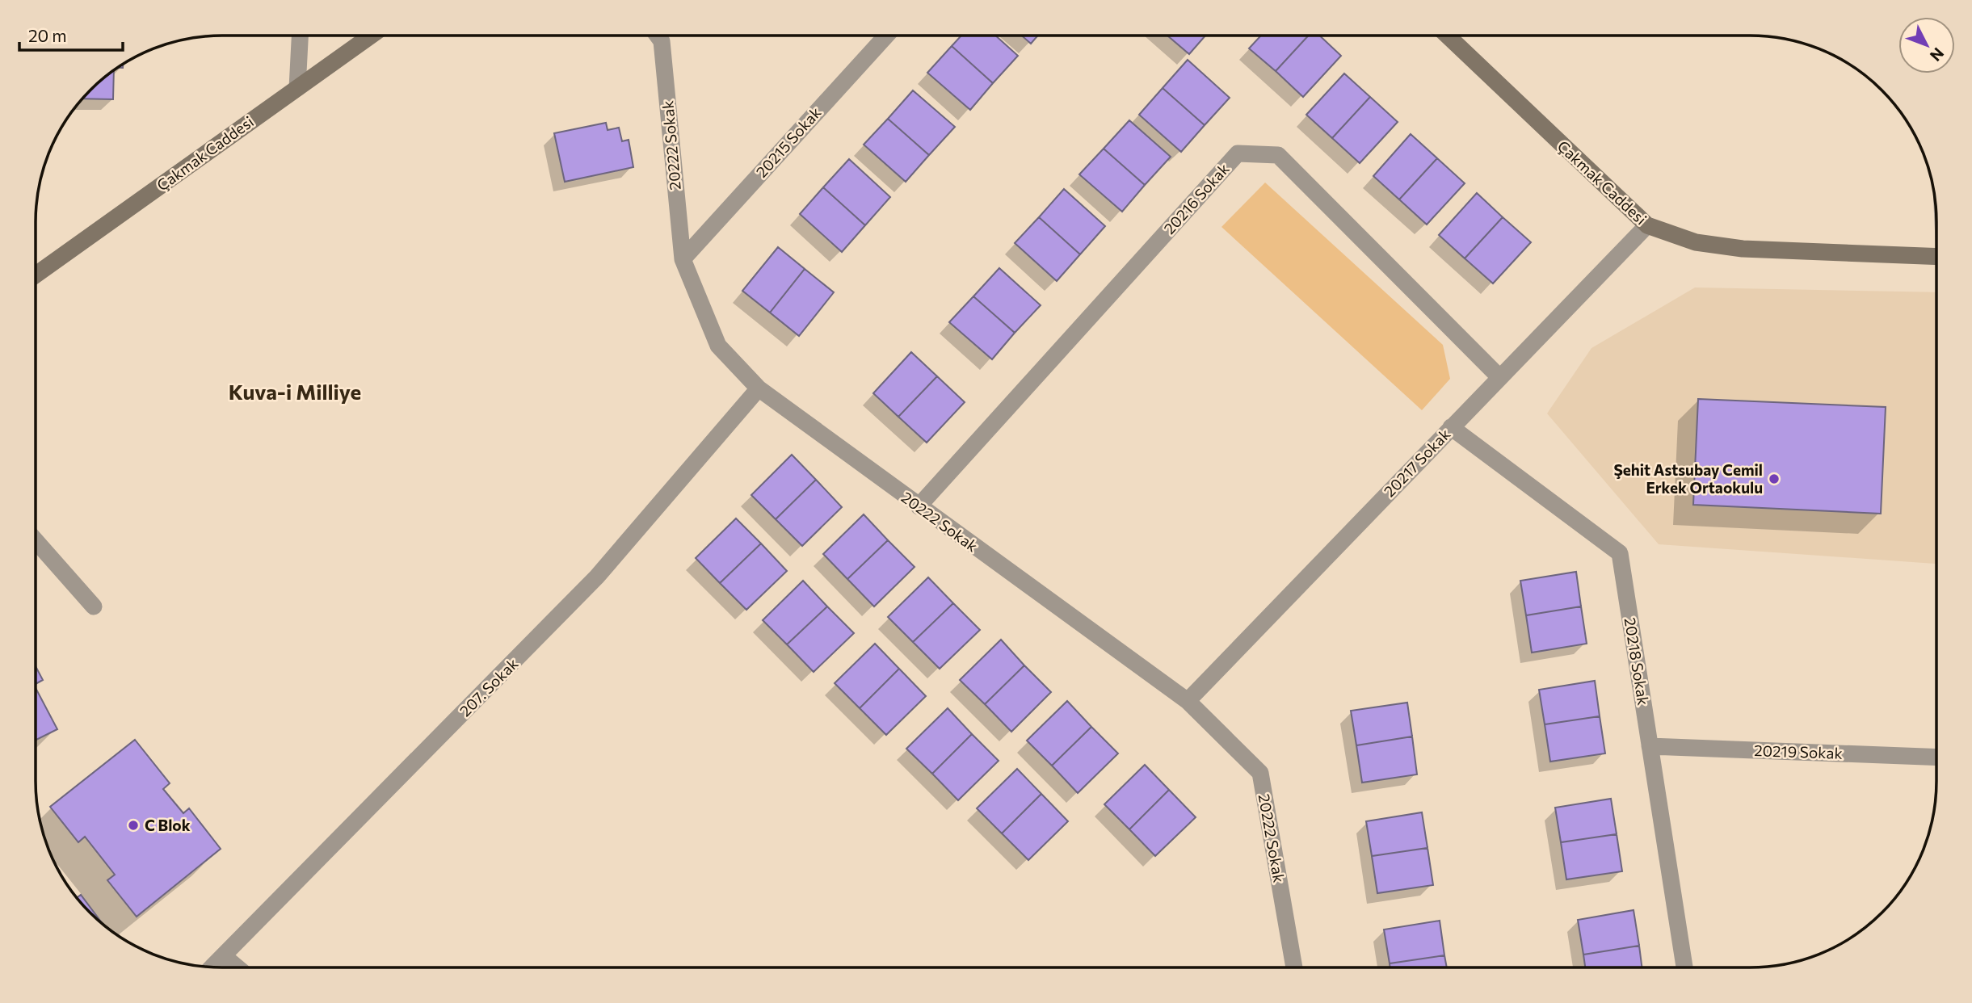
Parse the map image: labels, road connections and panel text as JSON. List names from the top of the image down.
{
  "streets": {
    "main road": ["Çakmak Caddesi"],
    "street": [
      "20215 Sokak",
      "20222 Sokak",
      "20216 Sokak",
      "20217 Sokak",
      "20218 Sokak",
      "207. Sokak",
      "20219 Sokak"
    ]
  },
  "crossings": [
    ["20215 Sokak", "20222 Sokak"],
    ["20222 Sokak", "20216 Sokak"],
    ["20222 Sokak", "20217 Sokak"],
    ["20222 Sokak", "207. Sokak"],
    ["Çakmak Caddesi", "20217 Sokak"],
    ["20216 Sokak", "20217 Sokak"],
    ["20217 Sokak", "20218 Sokak"],
    ["20218 Sokak", "20219 Sokak"]
  ],
  "districts": ["Kuva-i̇ Milliye"],
  "places": ["Şehit Astsubay Cemil Erkek Ortaokulu", "C Blok"],
  "scale_bar": "20 m",
  "north": "bottom right"
}
